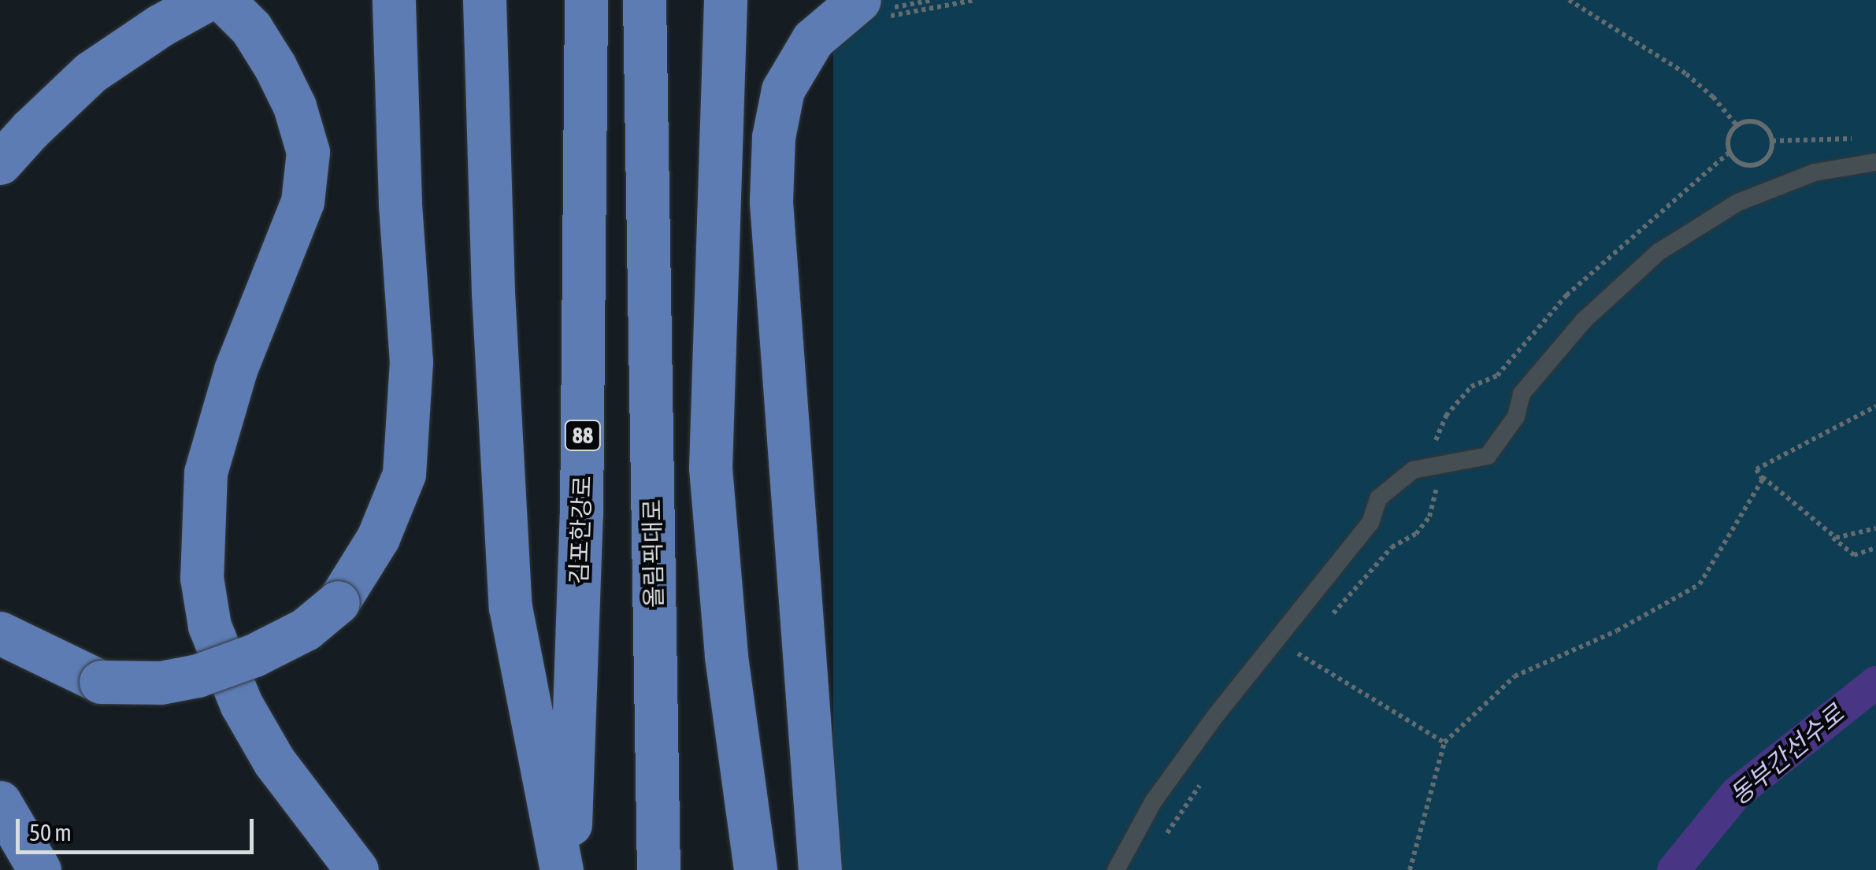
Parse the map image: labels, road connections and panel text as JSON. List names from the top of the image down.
{
  "streets": {
    "highway": ["88", "김포한강로", "올림픽대로"]
  },
  "water": ["동부간선수로"],
  "scale_bar": "50 m"
}
